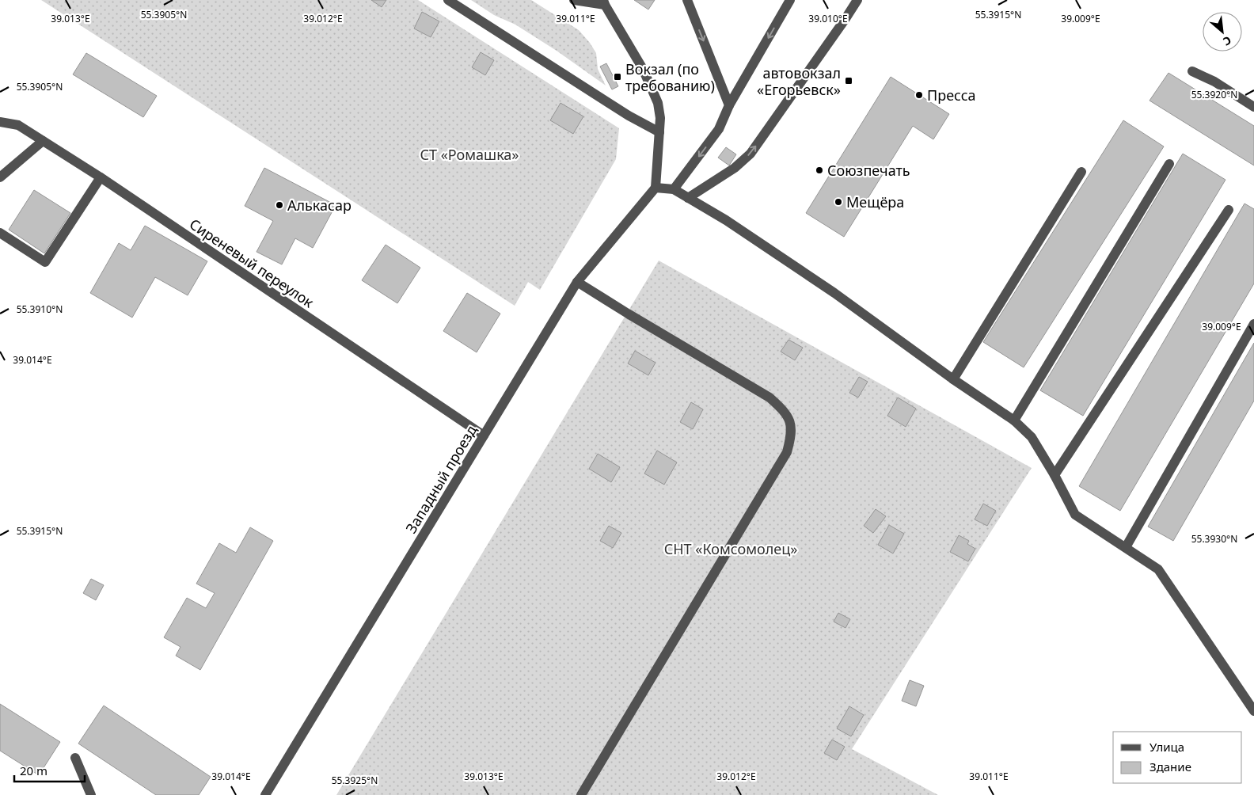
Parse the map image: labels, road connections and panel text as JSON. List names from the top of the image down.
{
  "streets": {
    "street": ["Сиреневый переулок", "Западный проезд"]
  },
  "crossings": [
    ["Сиреневый переулок", "Западный проезд"]
  ],
  "parks": ["СТ «Ромашка»", "СНТ «Комсомолец»"],
  "places": {
    "transit": ["Вокзал (по требованию)", "автовокзал «Егорьевск»"],
    "other": [
      "Пресса",
      "Союзпечать",
      "Мещёра",
      "Алькасар"
    ]
  },
  "legend": ["Улица", "Здание"],
  "scale_bar": "20 m",
  "north": "bottom right",
  "coordinates": [
    "55.3915°N",
    "55.3905°N",
    "39.013°E",
    "39.012°E",
    "39.011°E",
    "39.010°E",
    "39.009°E",
    "55.3920°N",
    "55.3910°N",
    "39.014°E",
    "55.3930°N",
    "55.3925°N"
  ]
}
